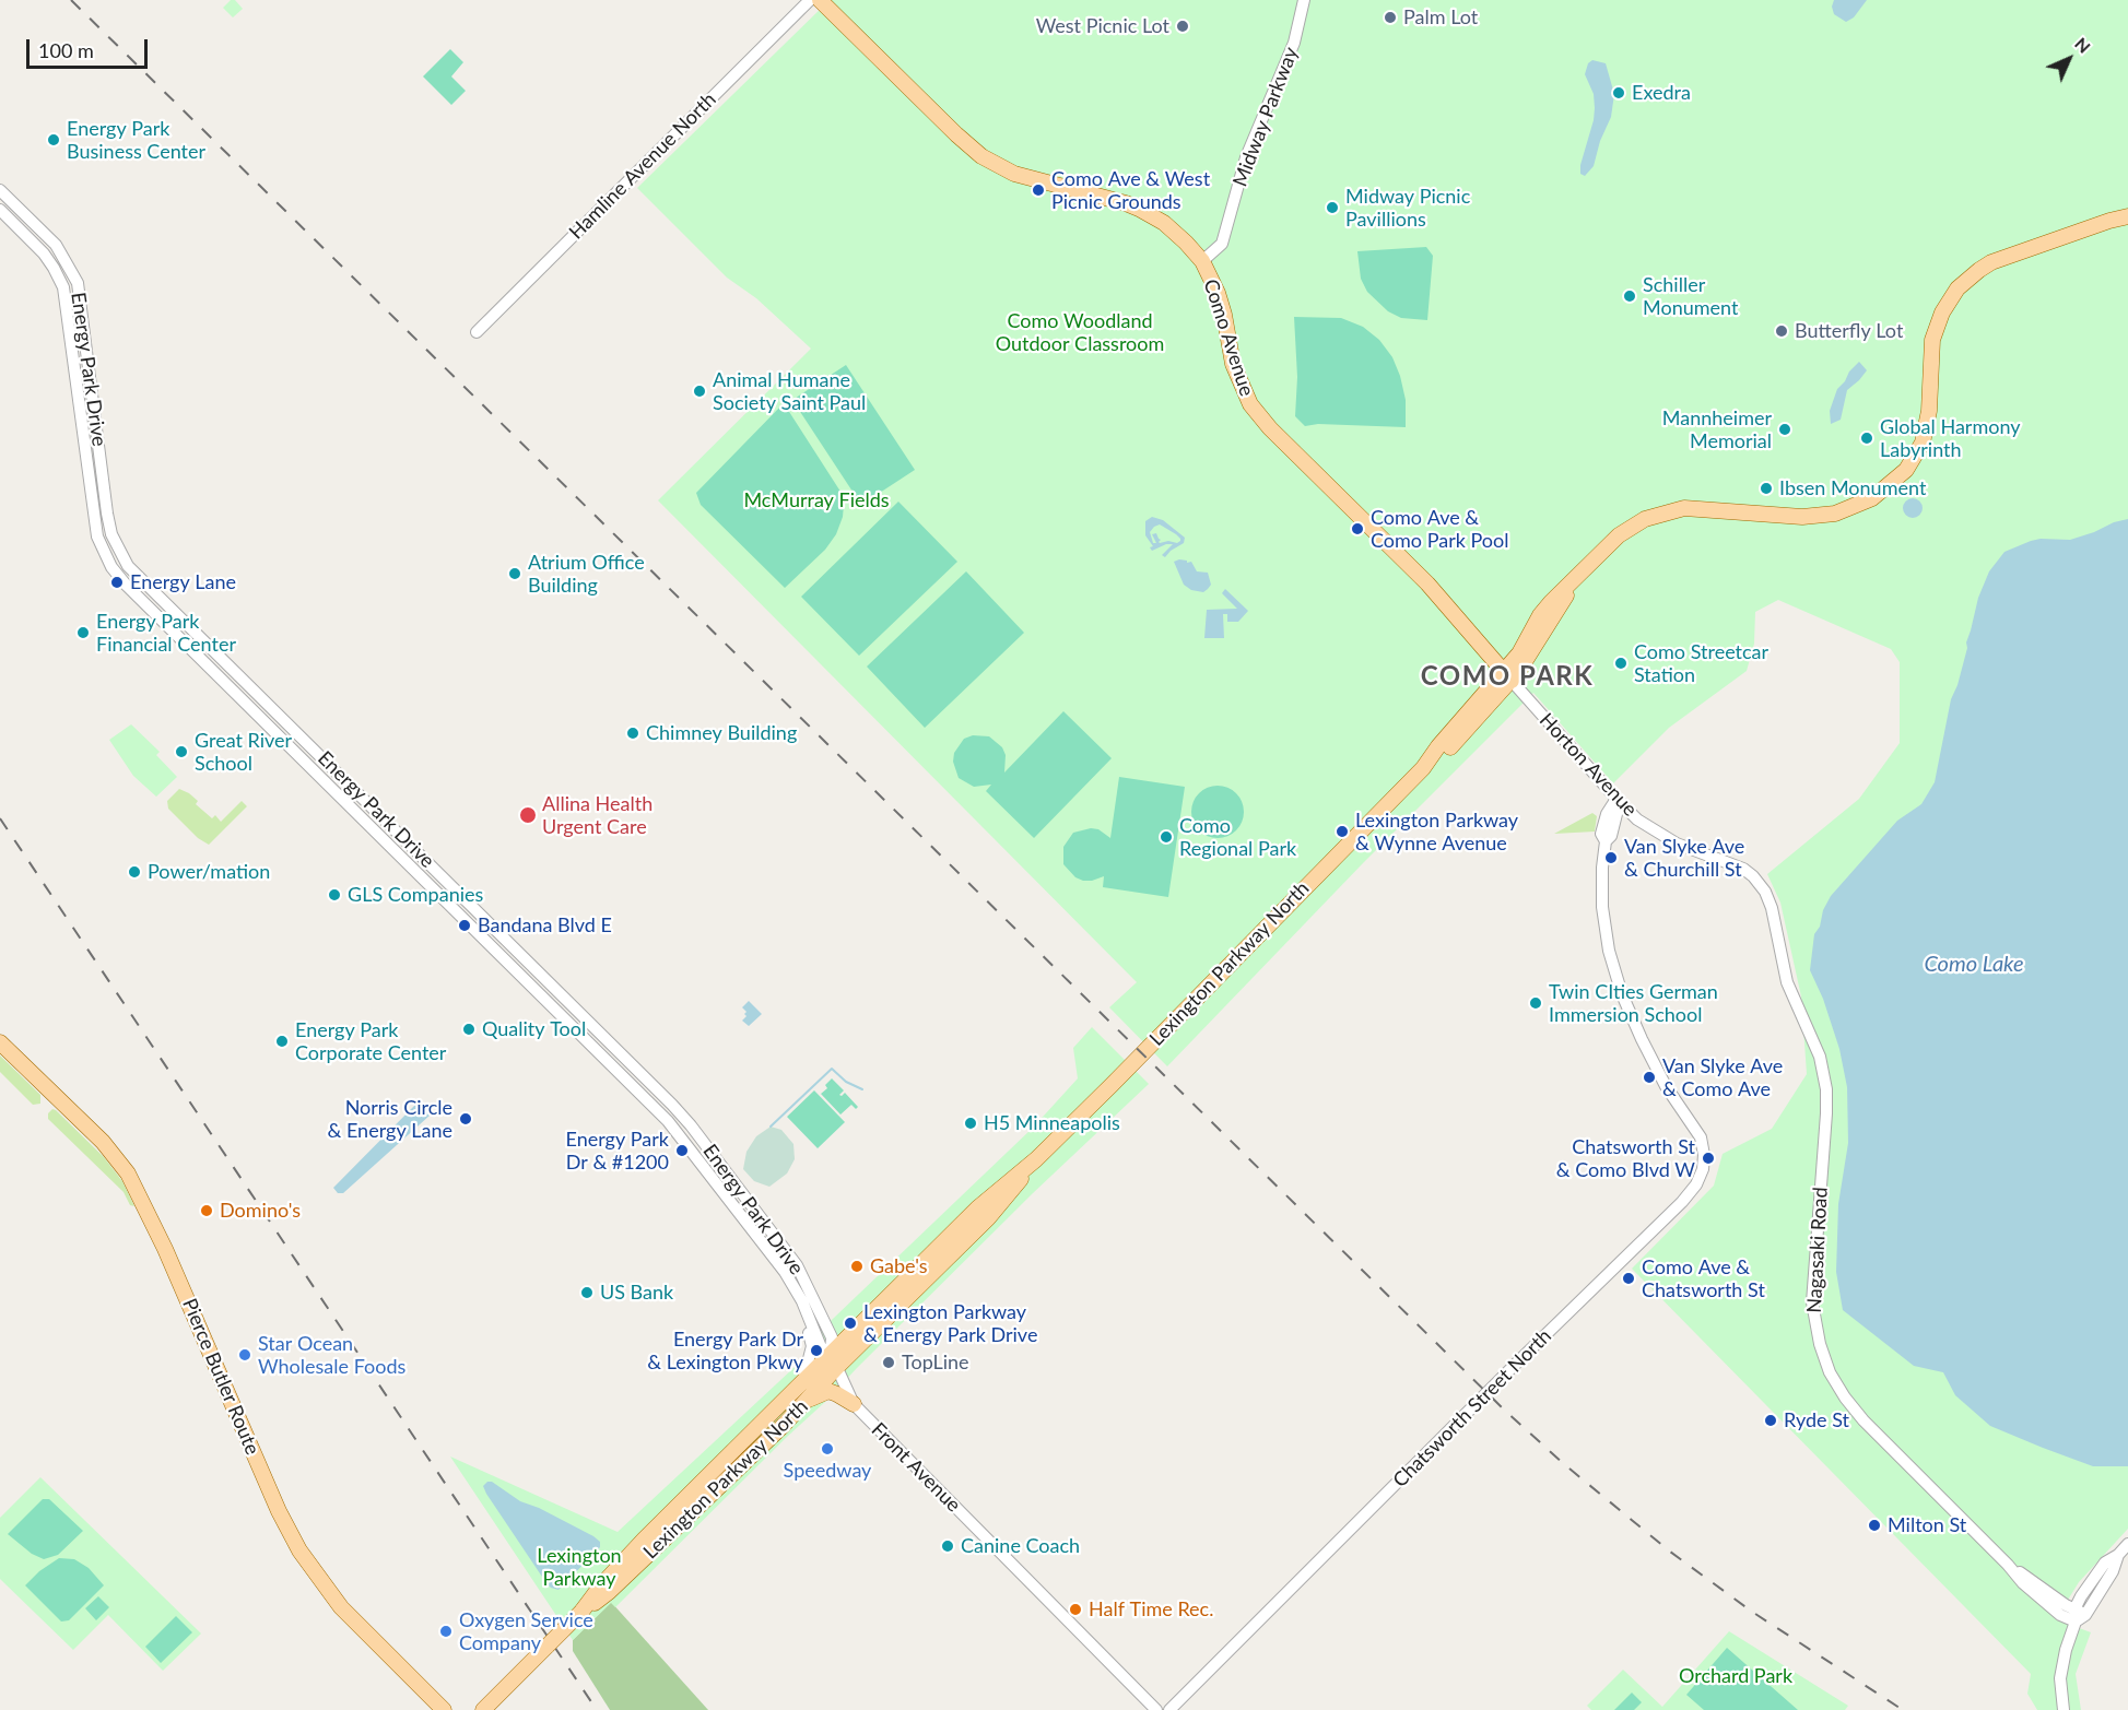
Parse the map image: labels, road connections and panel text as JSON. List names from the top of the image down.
{
  "streets": {
    "main road": ["Como Avenue", "Lexington Parkway North", "Pierce Butler Route"],
    "street": [
      "Midway Parkway",
      "Hamline Avenue North",
      "Energy Park Drive",
      "Horton Avenue",
      "Nagasaki Road",
      "Chatsworth Street North",
      "Front Avenue"
    ]
  },
  "crossings": [
    ["Midway Parkway", "Como Avenue"],
    ["Como Avenue", "Horton Avenue"],
    ["Como Avenue", "Lexington Parkway North"],
    ["Energy Park Drive", "Lexington Parkway North"],
    ["Energy Park Drive", "Front Avenue"],
    ["Horton Avenue", "Lexington Parkway North"],
    ["Horton Avenue", "Nagasaki Road"],
    ["Horton Avenue", "Chatsworth Street North"],
    ["Lexington Parkway North", "Front Avenue"]
  ],
  "districts": ["COMO PARK"],
  "water": ["Como Lake"],
  "parks": [
    "Como Woodland Outdoor Classroom",
    "McMurray Fields",
    "Lexington Parkway",
    "Orchard Park"
  ],
  "places": [
    "Palm Lot",
    "West Picnic Lot",
    "Exedra",
    "Energy Park Business Center",
    "Como Ave & West Picnic Grounds",
    "Midway Picnic Pavillions",
    "Schiller Monument",
    "Butterfly Lot",
    "Animal Humane Society Saint Paul",
    "Mannheimer Memorial",
    "Global Harmony Labyrinth",
    "Ibsen Monument",
    "Como Ave & Como Park Pool",
    "Atrium Office Building",
    "Energy Lane",
    "Energy Park Financial Center",
    "Como Streetcar Station",
    "Chimney Building",
    "Great River School",
    "Allina Health Urgent Care",
    "Lexington Parkway & Wynne Avenue",
    "Como Regional Park",
    "Van Slyke Ave & Churchill St",
    "Power/mation",
    "GLS Companies",
    "Bandana Blvd E",
    "Twin CIties German Immersion School",
    "Quality Tool",
    "Energy Park Corporate Center",
    "Van Slyke Ave & Como Ave",
    "Norris Circle & Energy Lane",
    "H5 Minneapolis",
    "Energy Park Dr & #1200",
    "Chatsworth St & Como Blvd W",
    "Domino's",
    "Gabe's",
    "Como Ave & Chatsworth St",
    "US Bank",
    "Lexington Parkway & Energy Park Drive",
    "Energy Park Dr & Lexington Pkwy",
    "Star Ocean Wholesale Foods",
    "TopLine",
    "Ryde St",
    "Speedway",
    "Milton St",
    "Canine Coach",
    "Half Time Rec.",
    "Oxygen Service Company"
  ],
  "scale_bar": "100 m",
  "north": "top right"
}
